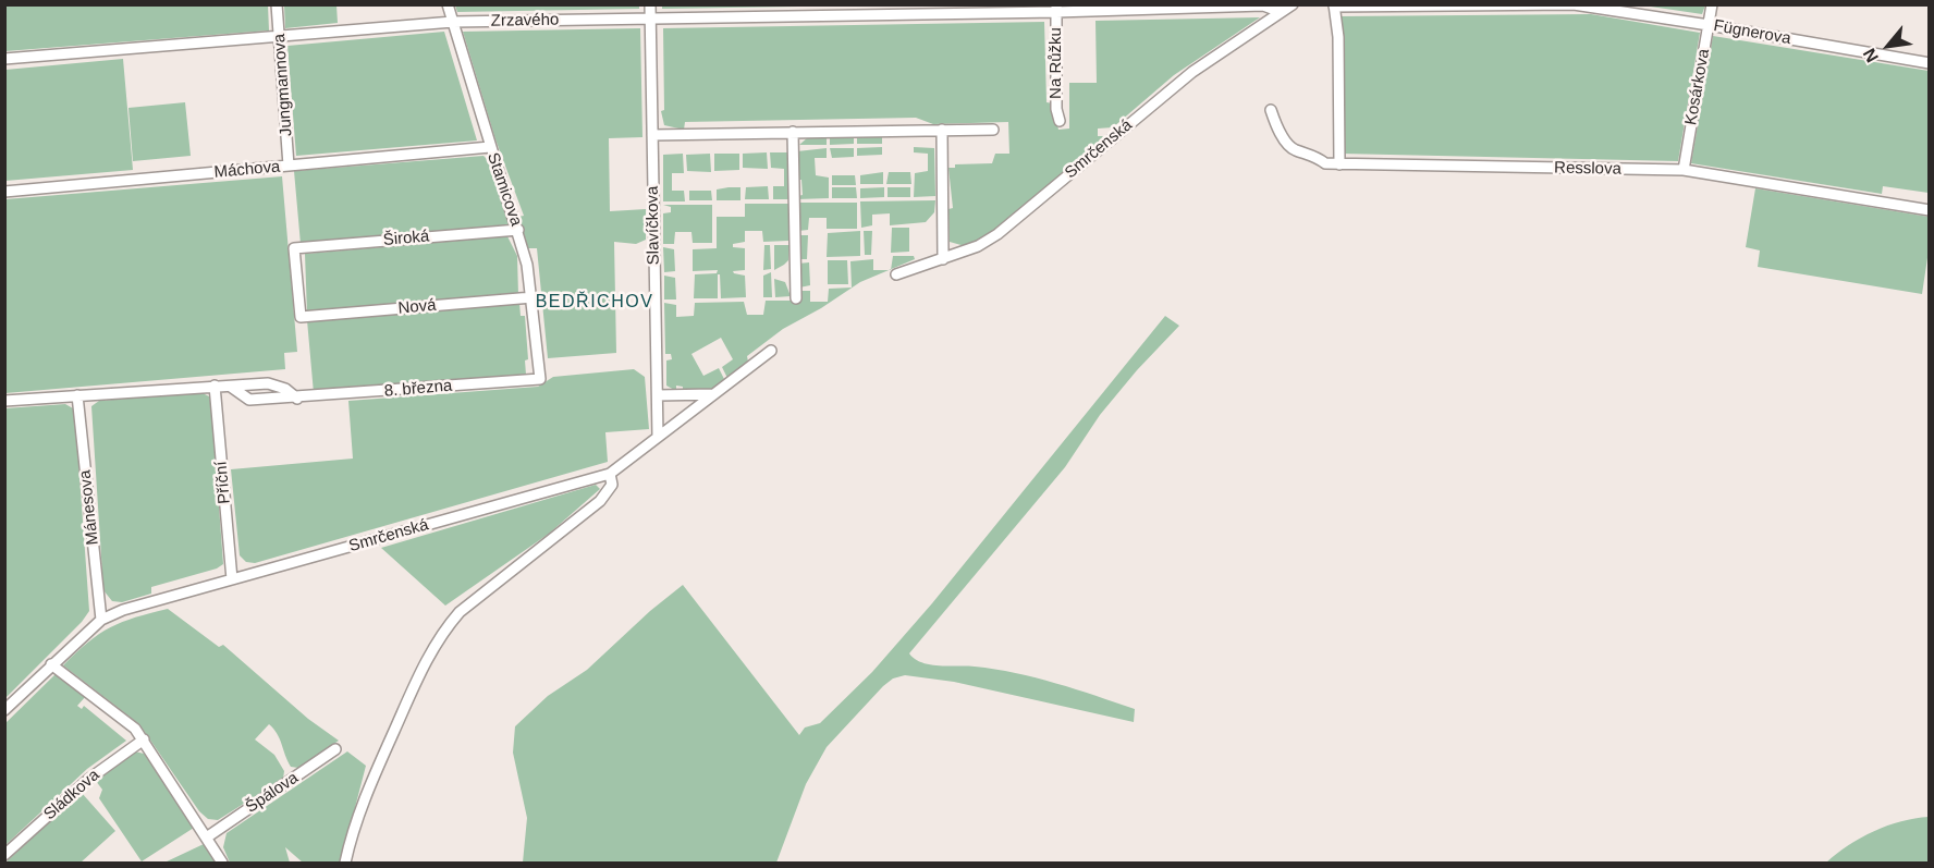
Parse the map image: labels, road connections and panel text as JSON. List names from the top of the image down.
{
  "streets": {
    "street": [
      "Zrzavého",
      "Fügnerova",
      "Na Růžku",
      "Jungmannova",
      "Kosárkova",
      "Smrčenská",
      "Resslova",
      "Máchova",
      "Stamicova",
      "Slavíčkova",
      "Široká",
      "Nová",
      "8. března",
      "Příční",
      "Mánesova",
      "Špálova",
      "Sládkova"
    ]
  },
  "crossings": [
    ["Zrzavého", "Na Růžku"],
    ["Zrzavého", "Jungmannova"],
    ["Zrzavého", "Smrčenská"],
    ["Zrzavého", "Stamicova"],
    ["Zrzavého", "Slavíčkova"],
    ["Fügnerova", "Kosárkova"],
    ["Jungmannova", "Máchova"],
    ["Kosárkova", "Resslova"],
    ["Smrčenská", "Slavíčkova"],
    ["Smrčenská", "Příční"],
    ["Smrčenská", "Mánesova"],
    ["Máchova", "Stamicova"],
    ["Stamicova", "Široká"],
    ["Stamicova", "Nová"],
    ["Stamicova", "8. března"],
    ["Široká", "Nová"],
    ["8. března", "Příční"],
    ["8. března", "Mánesova"]
  ],
  "districts": ["BEDŘICHOV"],
  "north": "bottom left"
}
